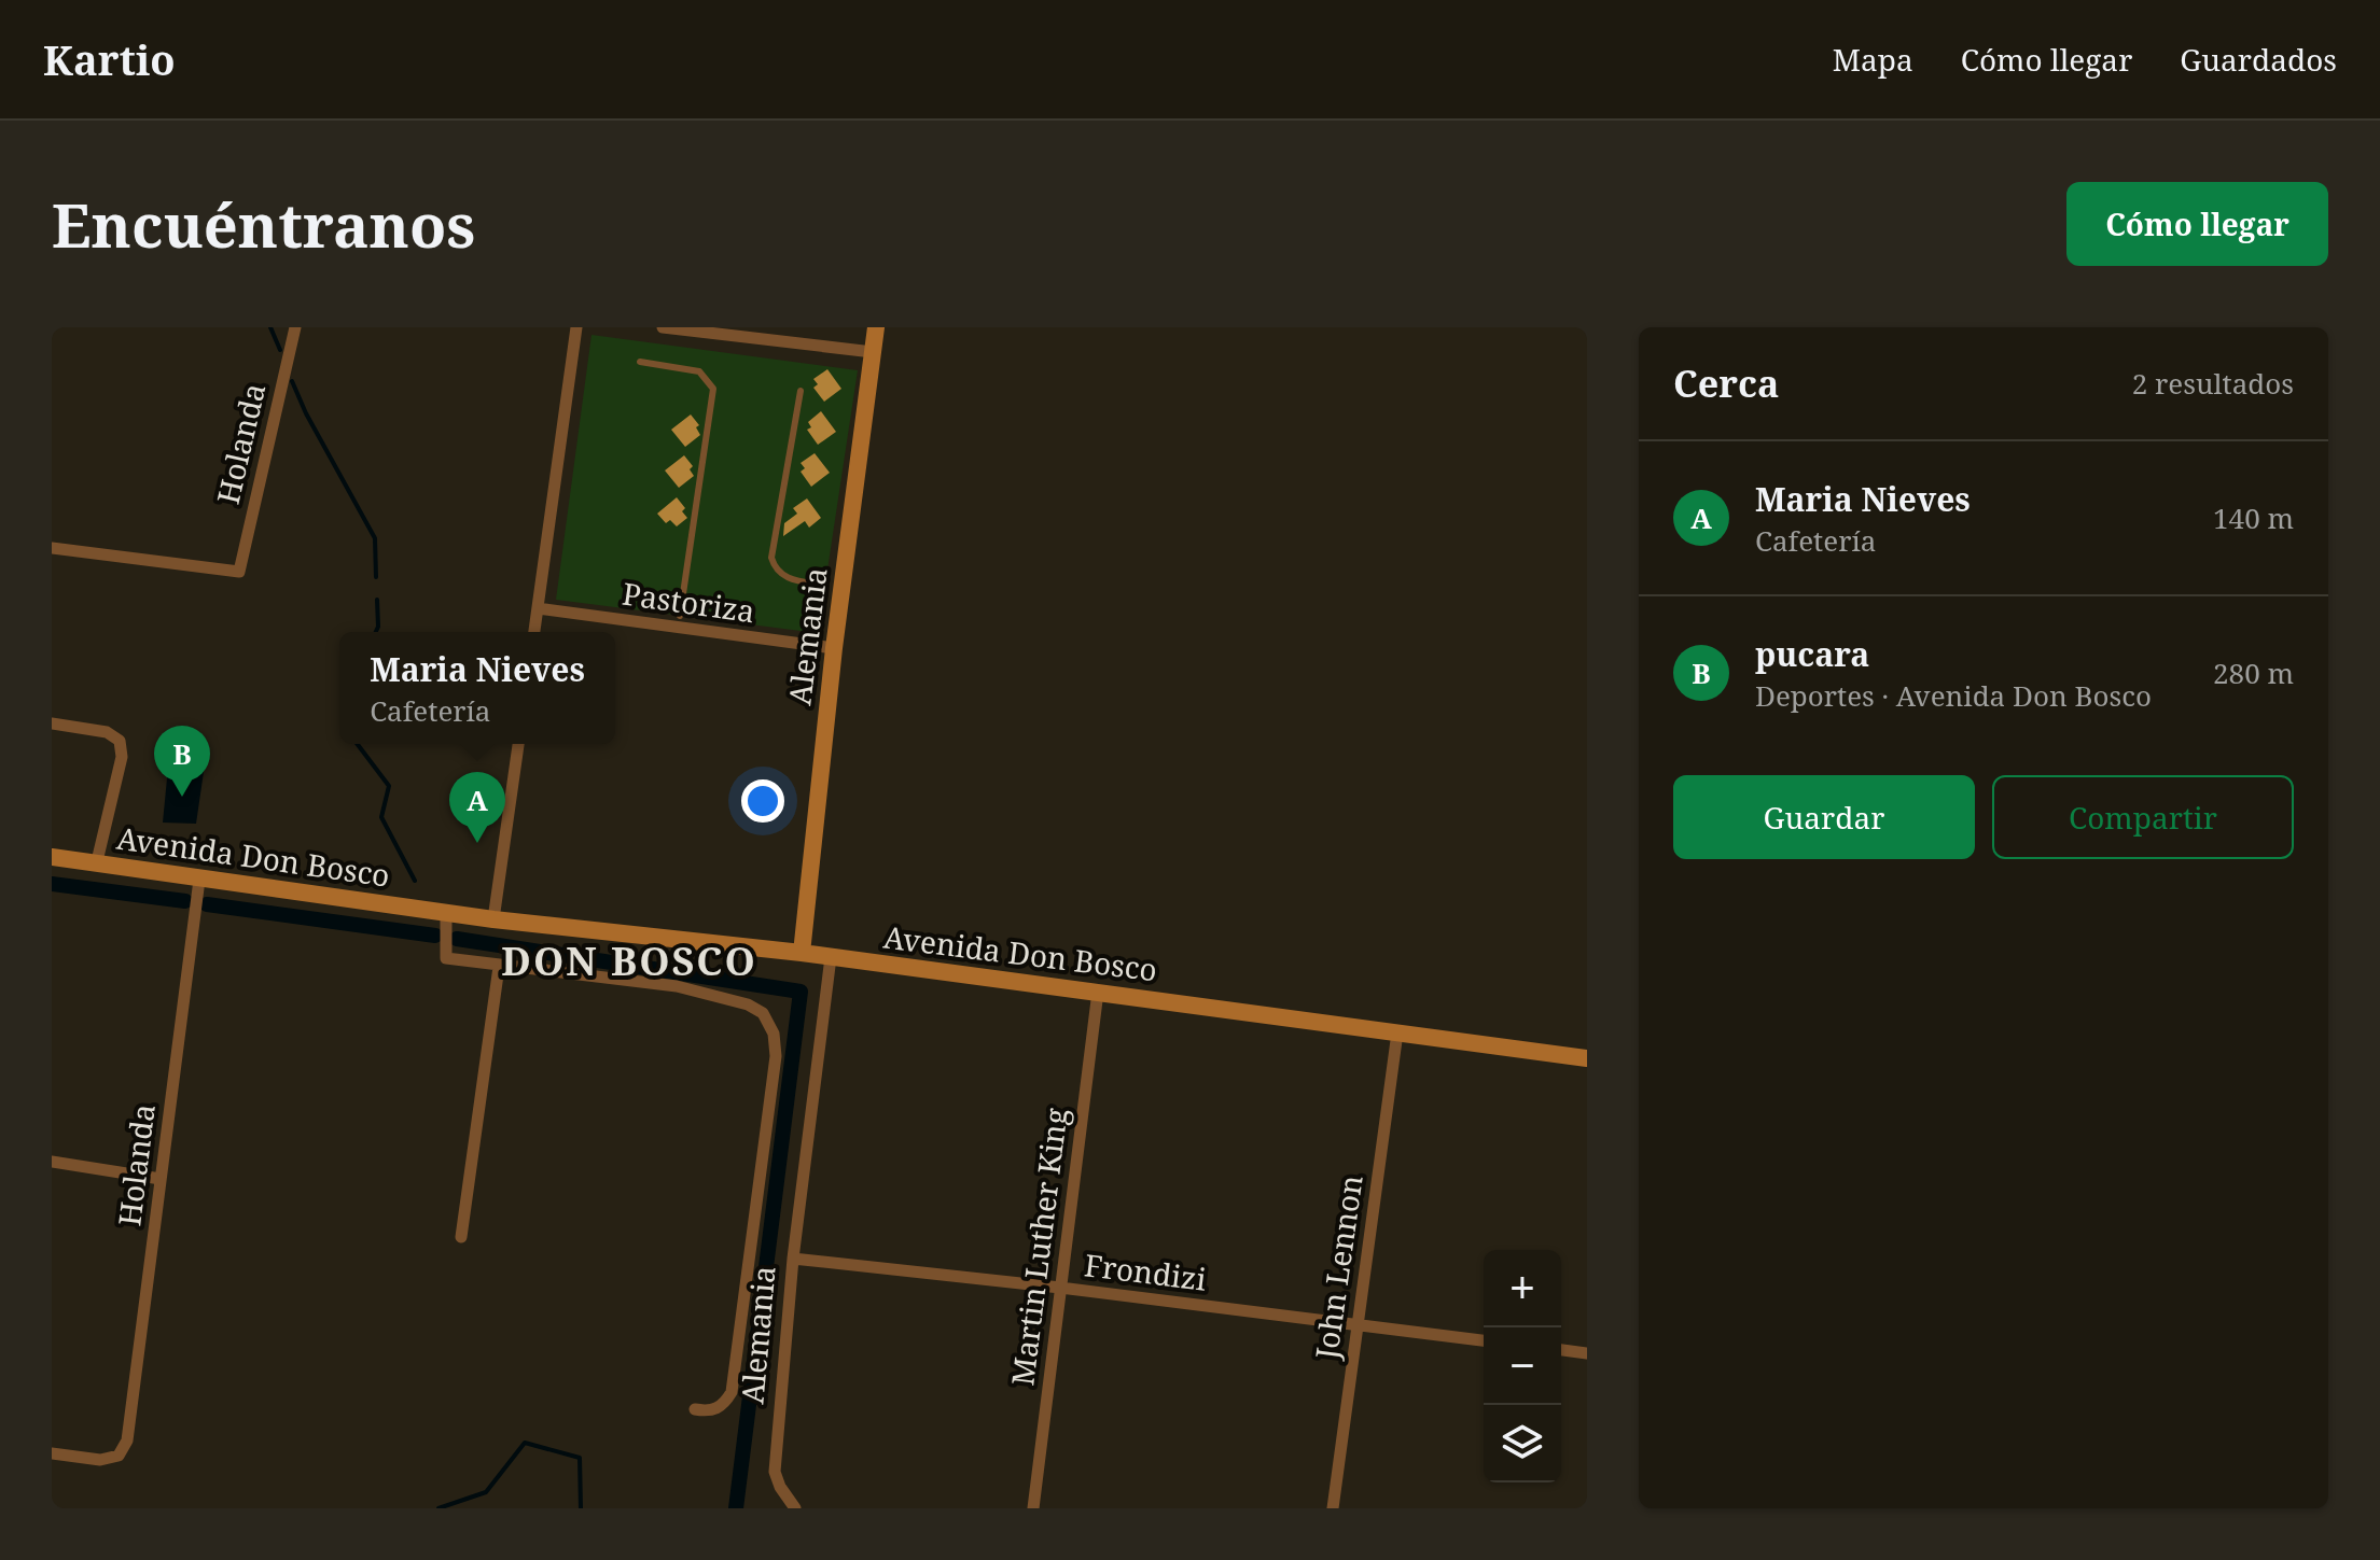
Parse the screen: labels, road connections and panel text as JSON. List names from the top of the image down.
{
  "streets": {
    "main road": ["Alemania", "Avenida Don Bosco"],
    "street": [
      "Holanda",
      "Pastoriza",
      "Martin Luther King",
      "John Lennon",
      "Frondizi"
    ]
  },
  "crossings": [
    ["Holanda", "Avenida Don Bosco"],
    ["Pastoriza", "Alemania"],
    ["Alemania", "Avenida Don Bosco"],
    ["Alemania", "Frondizi"],
    ["Avenida Don Bosco", "Martin Luther King"],
    ["Avenida Don Bosco", "John Lennon"],
    ["Martin Luther King", "Frondizi"],
    ["John Lennon", "Frondizi"]
  ],
  "districts": ["DON BOSCO"],
  "page": {
    "header": "Kartio",
    "nav": ["Mapa", "Cómo llegar", "Guardados"],
    "buttons": [
      "Cómo llegar",
      ["Guardar", "Compartir"]
    ],
    "title": "Encuéntranos",
    "heading": ["Cerca", "2 resultados"],
    "list": [
      {
        "mark": "A",
        "name": "Maria Nieves",
        "note": "Cafetería",
        "value": "140 m"
      },
      {
        "mark": "B",
        "name": "pucara",
        "note": "Deportes · Avenida Don Bosco",
        "value": "280 m"
      }
    ],
    "popup": ["Maria Nieves", "Cafetería"],
    "pins": ["B", "A"],
    "map_buttons": ["+", "−"]
  }
}
